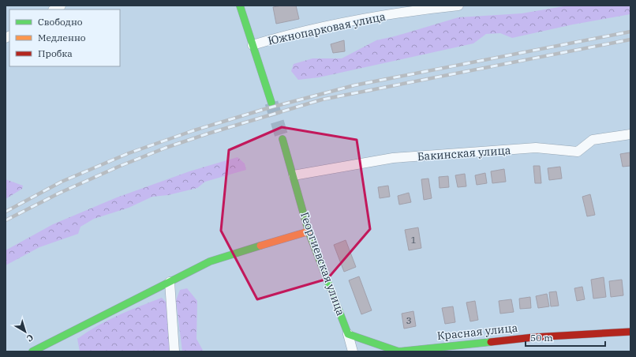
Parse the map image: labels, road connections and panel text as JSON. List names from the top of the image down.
{
  "streets": {
    "street": [
      "Южнопарковая улица",
      "Бакинская улица",
      "Георгиевская улица",
      "Красная улица"
    ]
  },
  "crossings": [
    ["Бакинская улица", "Георгиевская улица"],
    ["Георгиевская улица", "Красная улица"]
  ],
  "house_numbers": ["1", "3"],
  "legend": ["Свободно", "Медленно", "Пробка"],
  "scale_bar": "50 m",
  "north": "bottom right"
}
